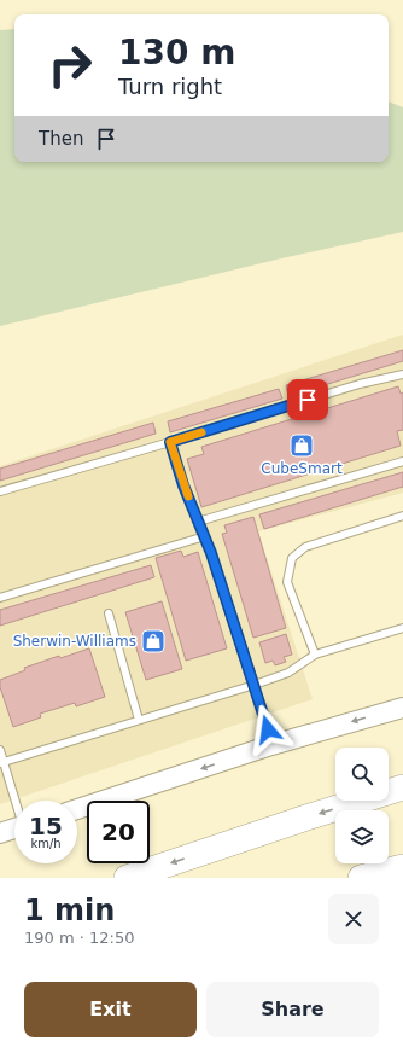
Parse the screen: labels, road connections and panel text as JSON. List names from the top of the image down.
{
  "places": {
    "shop": ["CubeSmart", "Sherwin-Williams"]
  },
  "page": {
    "turn": ["130 m", "Turn right"],
    "then": "Then",
    "speed": "15 km/h",
    "limit": "20",
    "heading": ["1 min", "190 m · 12:50"],
    "buttons": ["Exit", "Share"]
  }
}
